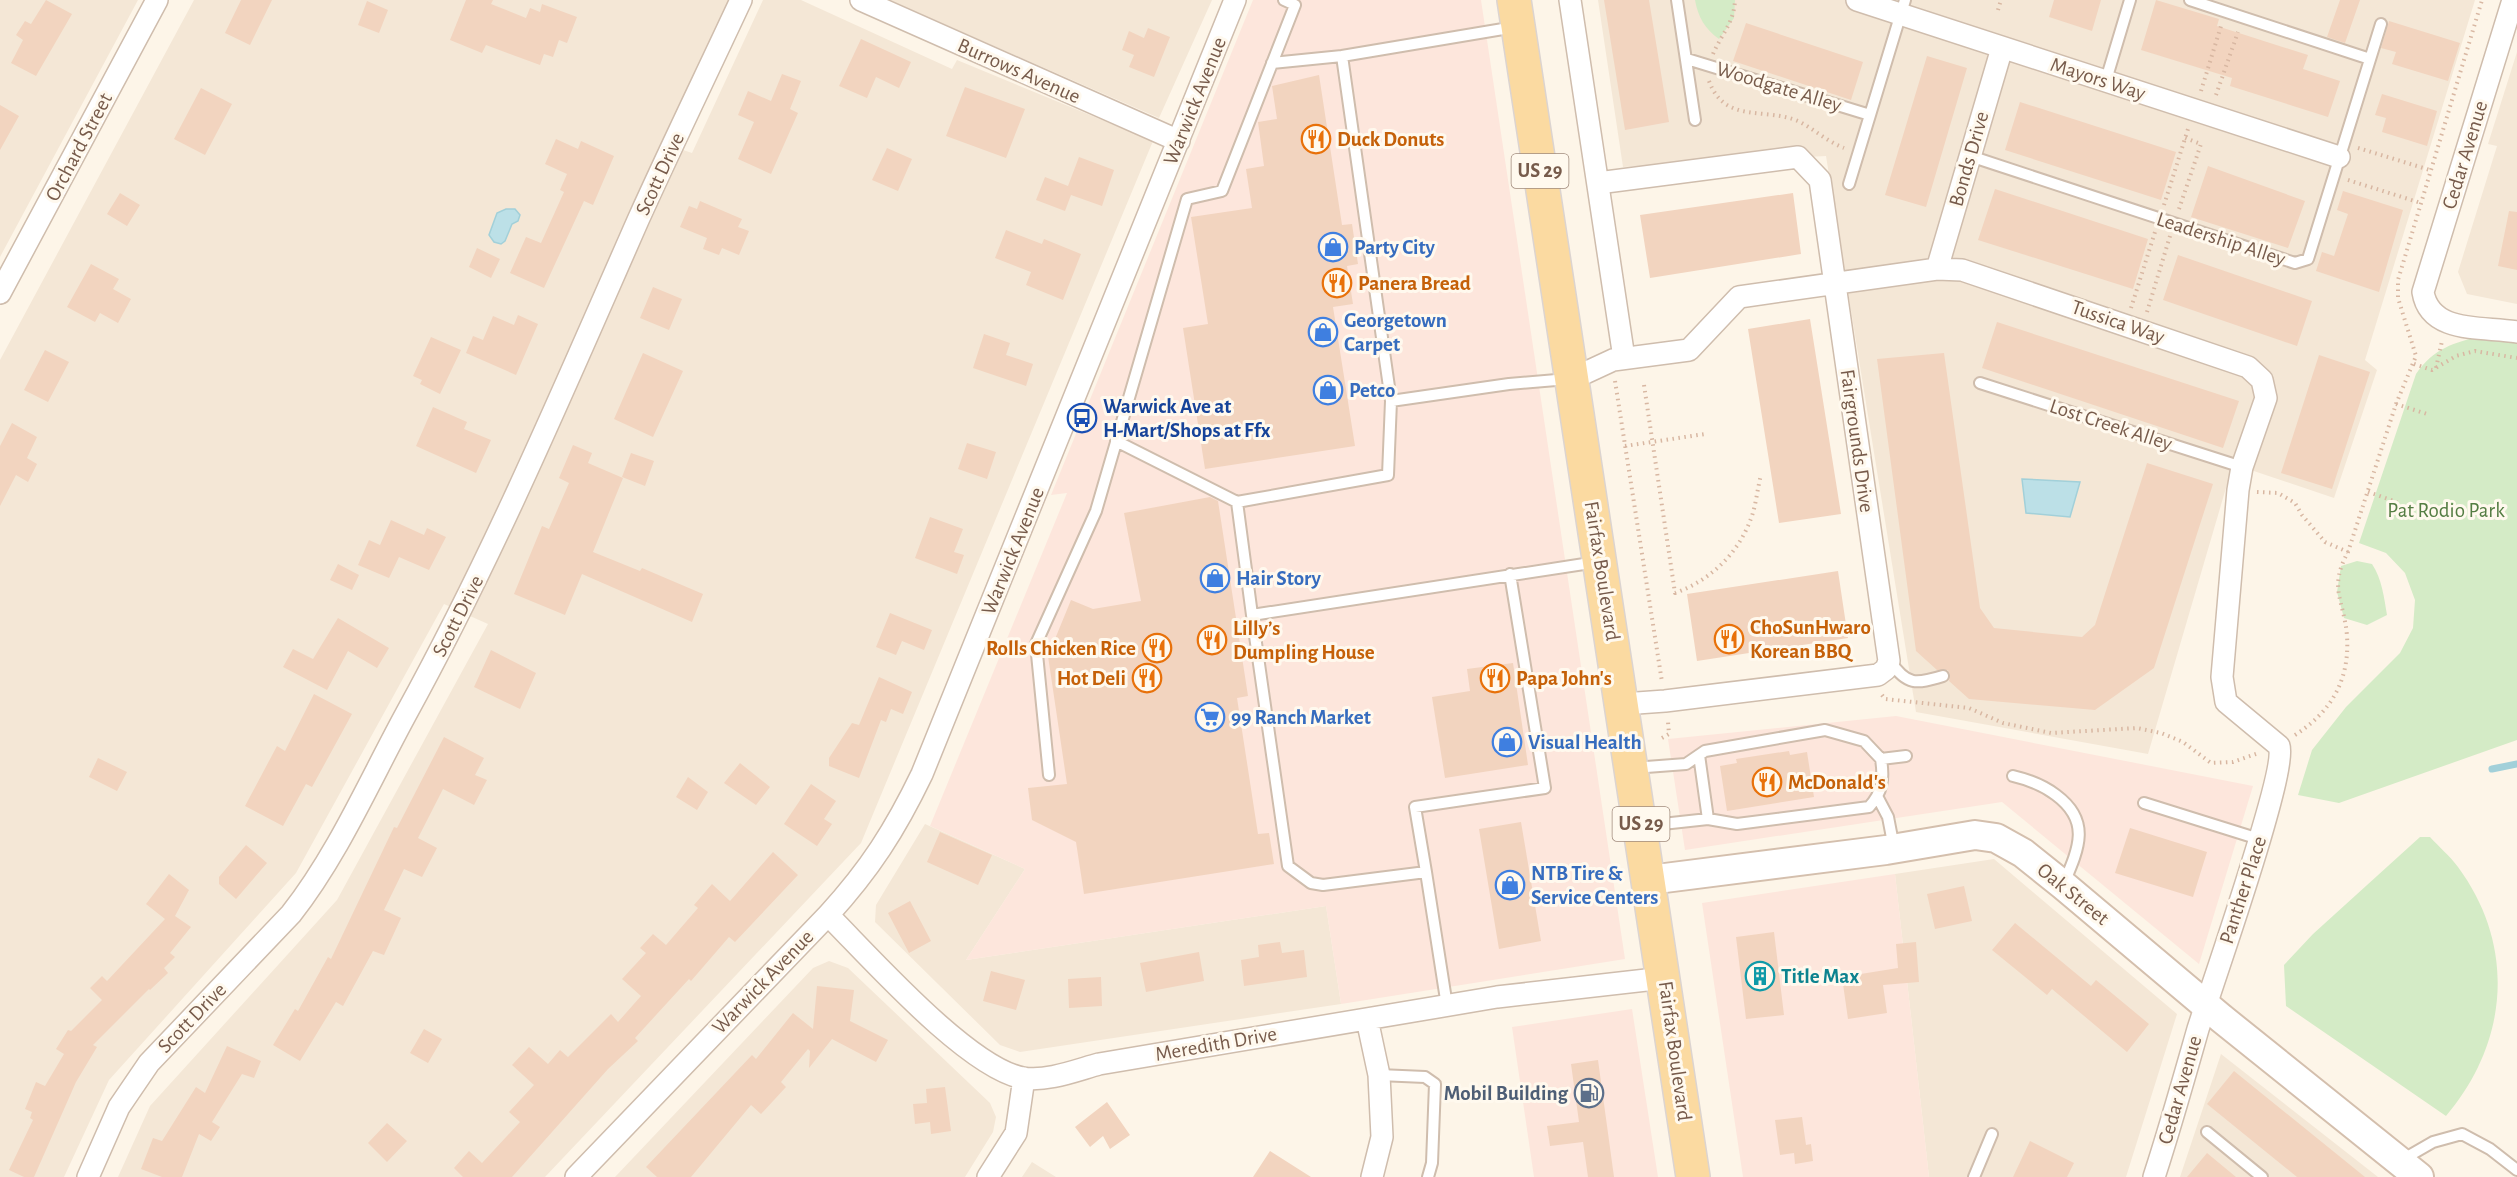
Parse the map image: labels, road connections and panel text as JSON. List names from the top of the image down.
{
  "streets": {
    "main road": ["US 29", "Fairfax Boulevard"],
    "street": [
      "Burrows Avenue",
      "Mayors Way",
      "Warwick Avenue",
      "Orchard Street",
      "Cedar Avenue",
      "Bonds Drive",
      "Scott Drive",
      "Tussica Way",
      "Fairgrounds Drive",
      "Panther Place",
      "Oak Street",
      "Meredith Drive"
    ],
    "lane": ["Woodgate Alley", "Leadership Alley", "Lost Creek Alley"]
  },
  "crossings": [
    ["Burrows Avenue", "Warwick Avenue"],
    ["Mayors Way", "Woodgate Alley"],
    ["Mayors Way", "Bonds Drive"],
    ["Mayors Way", "Leadership Alley"],
    ["Warwick Avenue", "Meredith Drive"],
    ["Cedar Avenue", "Panther Place"],
    ["Cedar Avenue", "Oak Street"],
    ["Bonds Drive", "Leadership Alley"],
    ["Bonds Drive", "Tussica Way"],
    ["Tussica Way", "Lost Creek Alley"],
    ["Tussica Way", "Fairgrounds Drive"],
    ["Tussica Way", "Fairfax Boulevard"],
    ["Tussica Way", "Panther Place"],
    ["Fairfax Boulevard", "Oak Street"],
    ["Fairfax Boulevard", "Meredith Drive"],
    ["Panther Place", "Oak Street"]
  ],
  "parks": ["Pat Rodio Park"],
  "places": {
    "restaurant": [
      "Duck Donuts",
      "Panera Bread",
      "ChoSunHwaro Korean BBQ",
      "Lilly’s Dumpling House",
      "Rolls Chicken Rice",
      "Hot Deli",
      "Papa John's",
      "McDonald's"
    ],
    "shop": [
      "Party City",
      "Georgetown Carpet",
      "Petco",
      "Hair Story",
      "Visual Health",
      "NTB Tire & Service Centers"
    ],
    "bus stop": ["Warwick Ave at H-Mart/Shops at Ffx"],
    "supermarket": ["99 Ranch Market"],
    "building": ["Title Max"],
    "fuel station": ["Mobil Building"]
  }
}
